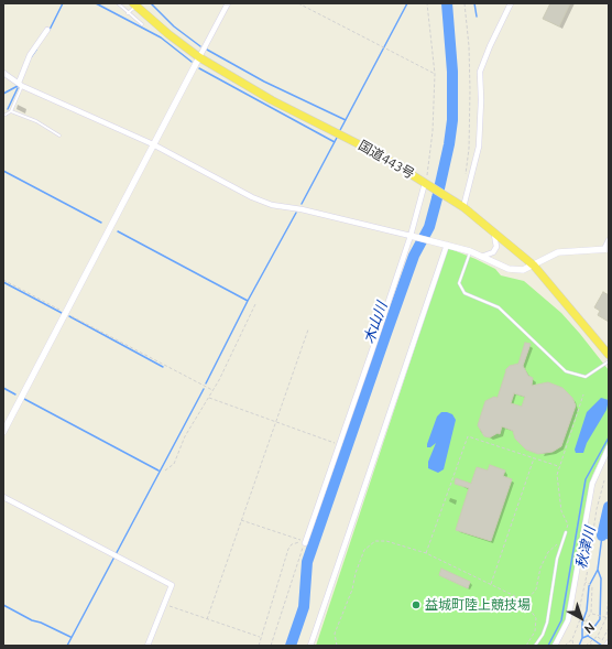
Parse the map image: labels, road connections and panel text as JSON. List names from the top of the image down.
{
  "streets": {
    "highway": ["国道443号"]
  },
  "water": ["木山川", "秋津川"],
  "places": ["益城町陸上競技場"],
  "north": "bottom right"
}
